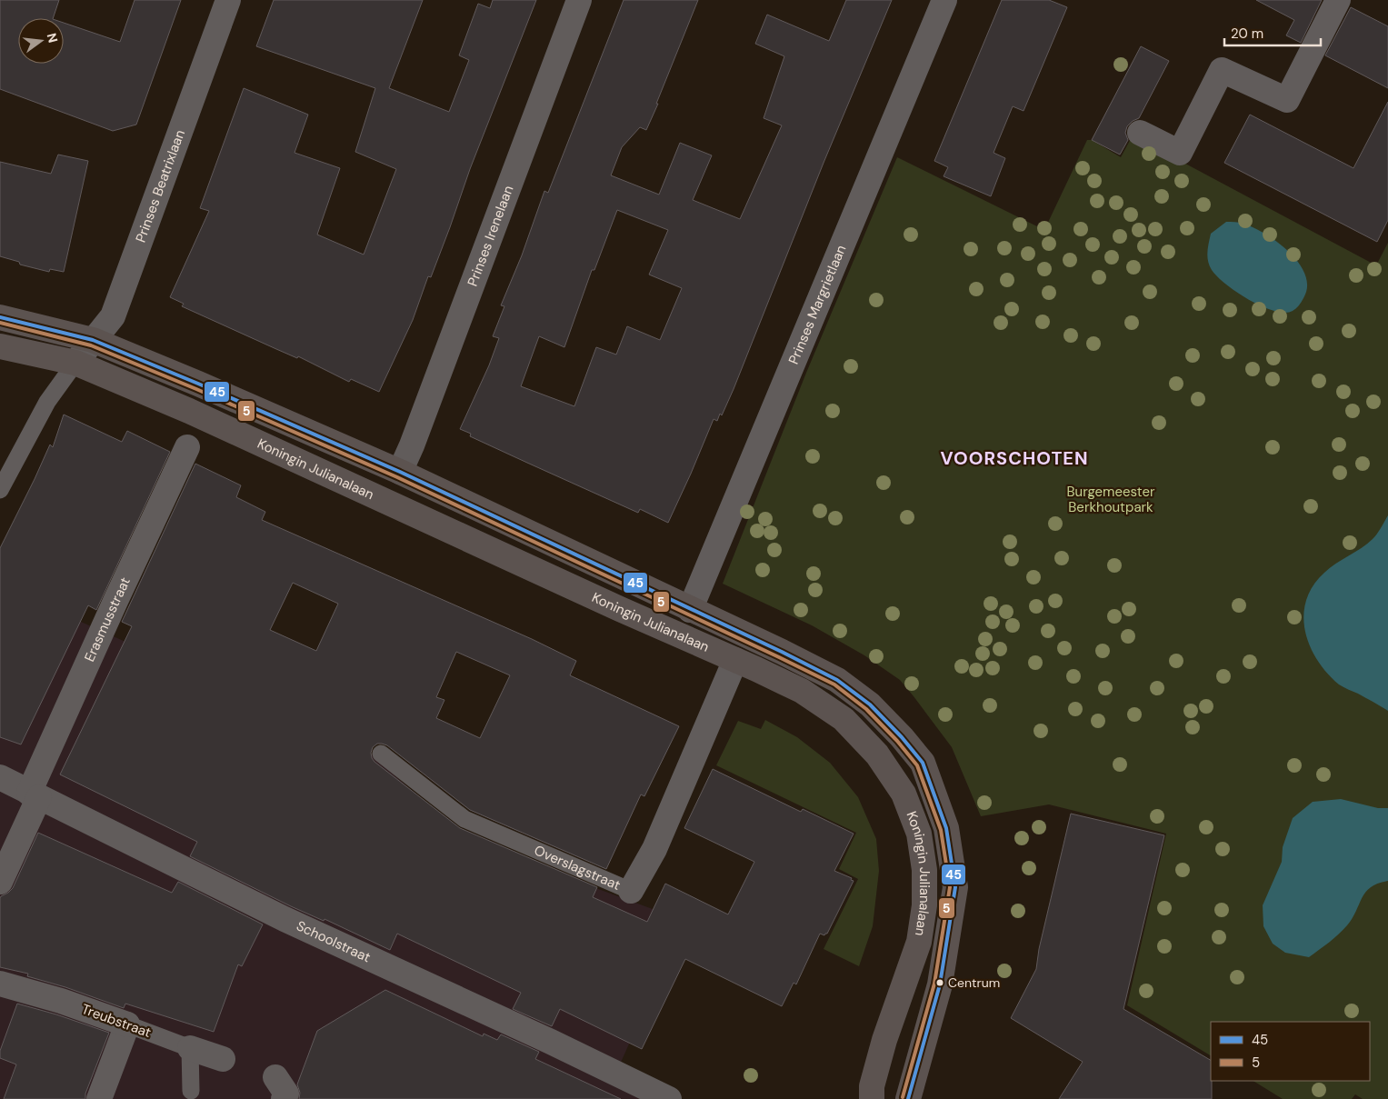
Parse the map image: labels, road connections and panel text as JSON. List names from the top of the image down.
{
  "streets": {
    "main road": ["Koningin Julianalaan"],
    "street": [
      "Prinses Beatrixlaan",
      "Prinses Irenelaan",
      "Prinses Margrietlaan",
      "Erasmusstraat",
      "Overslagstraat",
      "Schoolstraat",
      "Treubstraat"
    ]
  },
  "crossings": [
    ["Prinses Beatrixlaan", "Koningin Julianalaan"],
    ["Prinses Irenelaan", "Koningin Julianalaan"],
    ["Prinses Margrietlaan", "Koningin Julianalaan"],
    ["Koningin Julianalaan", "Overslagstraat"],
    ["Erasmusstraat", "Schoolstraat"]
  ],
  "districts": ["VOORSCHOTEN"],
  "parks": ["Burgemeester Berkhoutpark"],
  "places": ["Centrum"],
  "lines": ["transit line 45", "transit line 5"],
  "legend": ["45", "5"],
  "scale_bar": "20 m",
  "north": "right"
}
